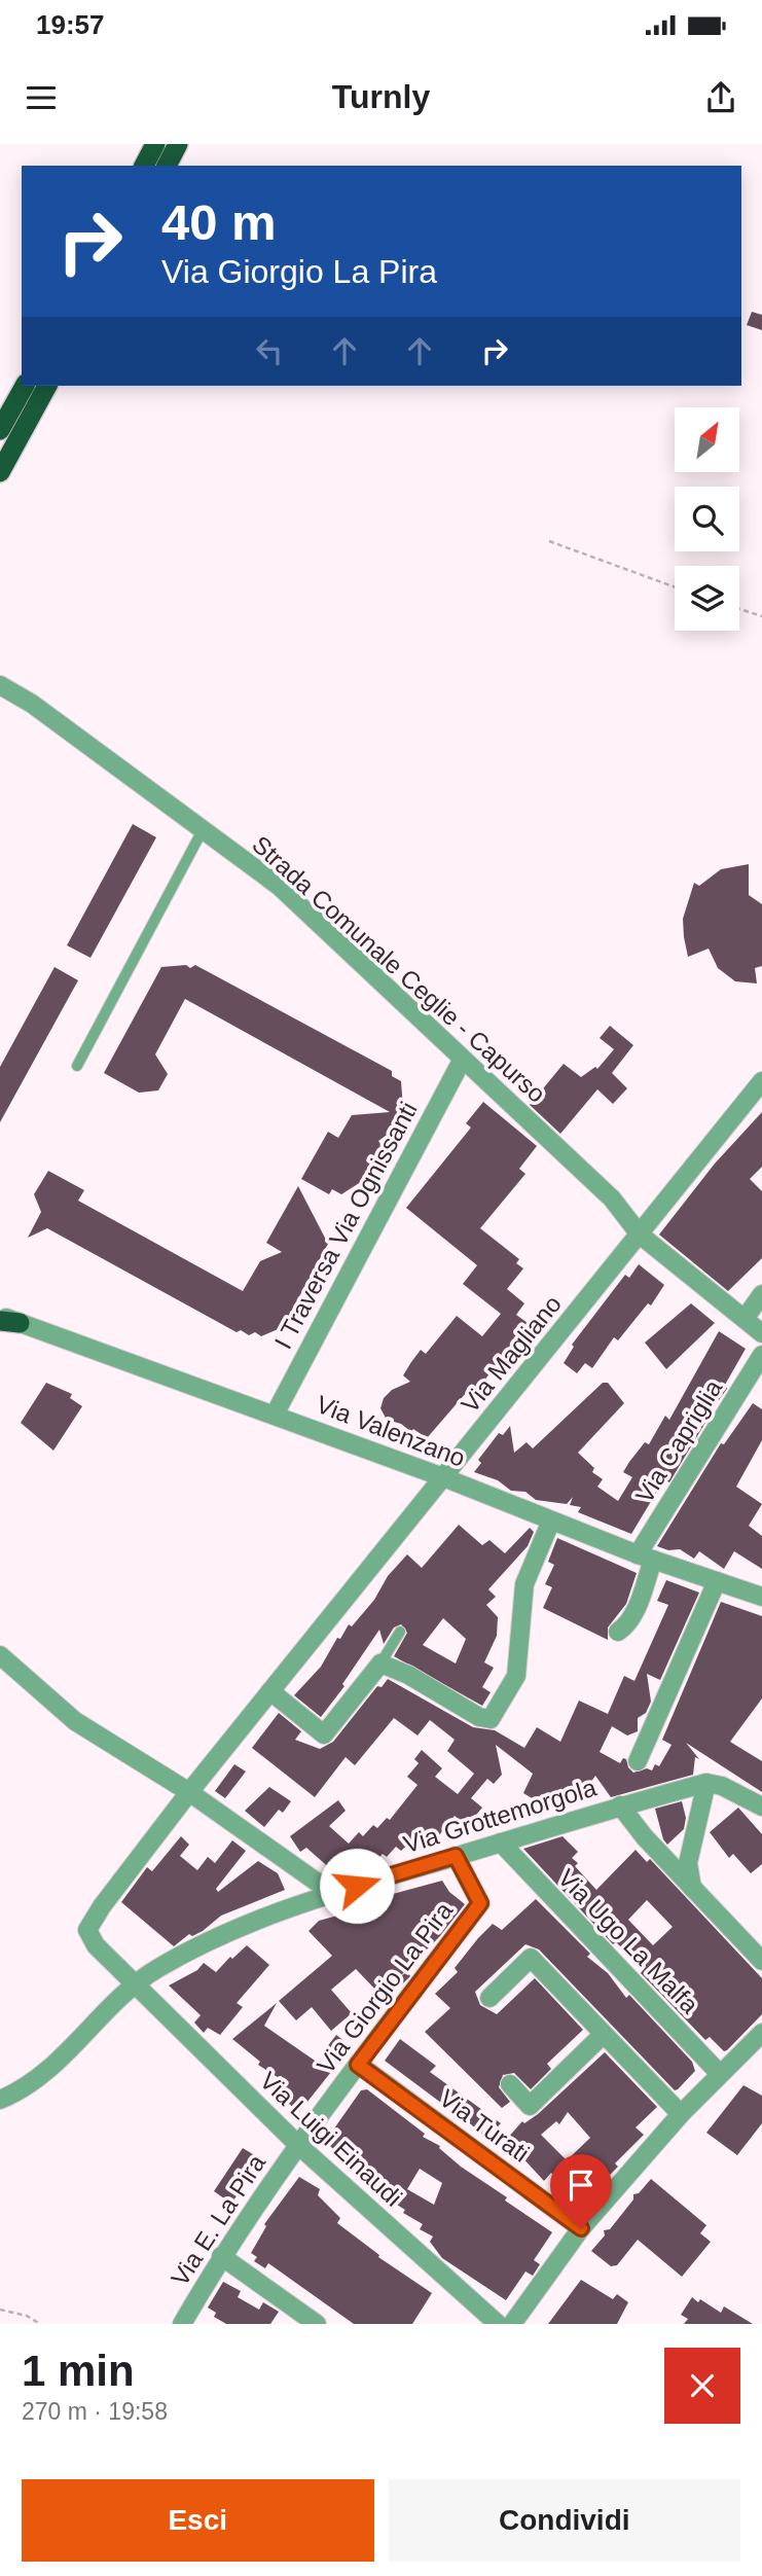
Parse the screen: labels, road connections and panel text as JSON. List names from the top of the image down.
{
  "streets": {
    "street": [
      "Strada Comunale Ceglie - Capurso",
      "I Traversa Via Ognissanti",
      "Via Magliano",
      "Via Valenzano",
      "Via Capriglia",
      "Via Grottemorgola",
      "Via Ugo La Malfa",
      "Via Giorgio La Pira",
      "Via Turati",
      "Via Luigi Einaudi",
      "Via E. La Pira"
    ]
  },
  "crossings": [
    ["Strada Comunale Ceglie - Capurso", "I Traversa Via Ognissanti"],
    ["Strada Comunale Ceglie - Capurso", "Via Magliano"],
    ["I Traversa Via Ognissanti", "Via Valenzano"],
    ["Via Magliano", "Via Valenzano"],
    ["Via Magliano", "Via Luigi Einaudi"],
    ["Via Valenzano", "Via Capriglia"],
    ["Via Grottemorgola", "Via Ugo La Malfa"],
    ["Via Grottemorgola", "Via Giorgio La Pira"],
    ["Via Grottemorgola", "Via Luigi Einaudi"],
    ["Via Giorgio La Pira", "Via Turati"],
    ["Via Giorgio La Pira", "Via Luigi Einaudi"],
    ["Via Giorgio La Pira", "Via E. La Pira"],
    ["Via Luigi Einaudi", "Via E. La Pira"]
  ],
  "north": "top right",
  "page": {
    "status": "19:57",
    "header": "Turnly",
    "turn": ["40 m", "Via Giorgio La Pira"],
    "heading": ["1 min", "270 m · 19:58"],
    "buttons": ["Esci", "Condividi"]
  }
}
